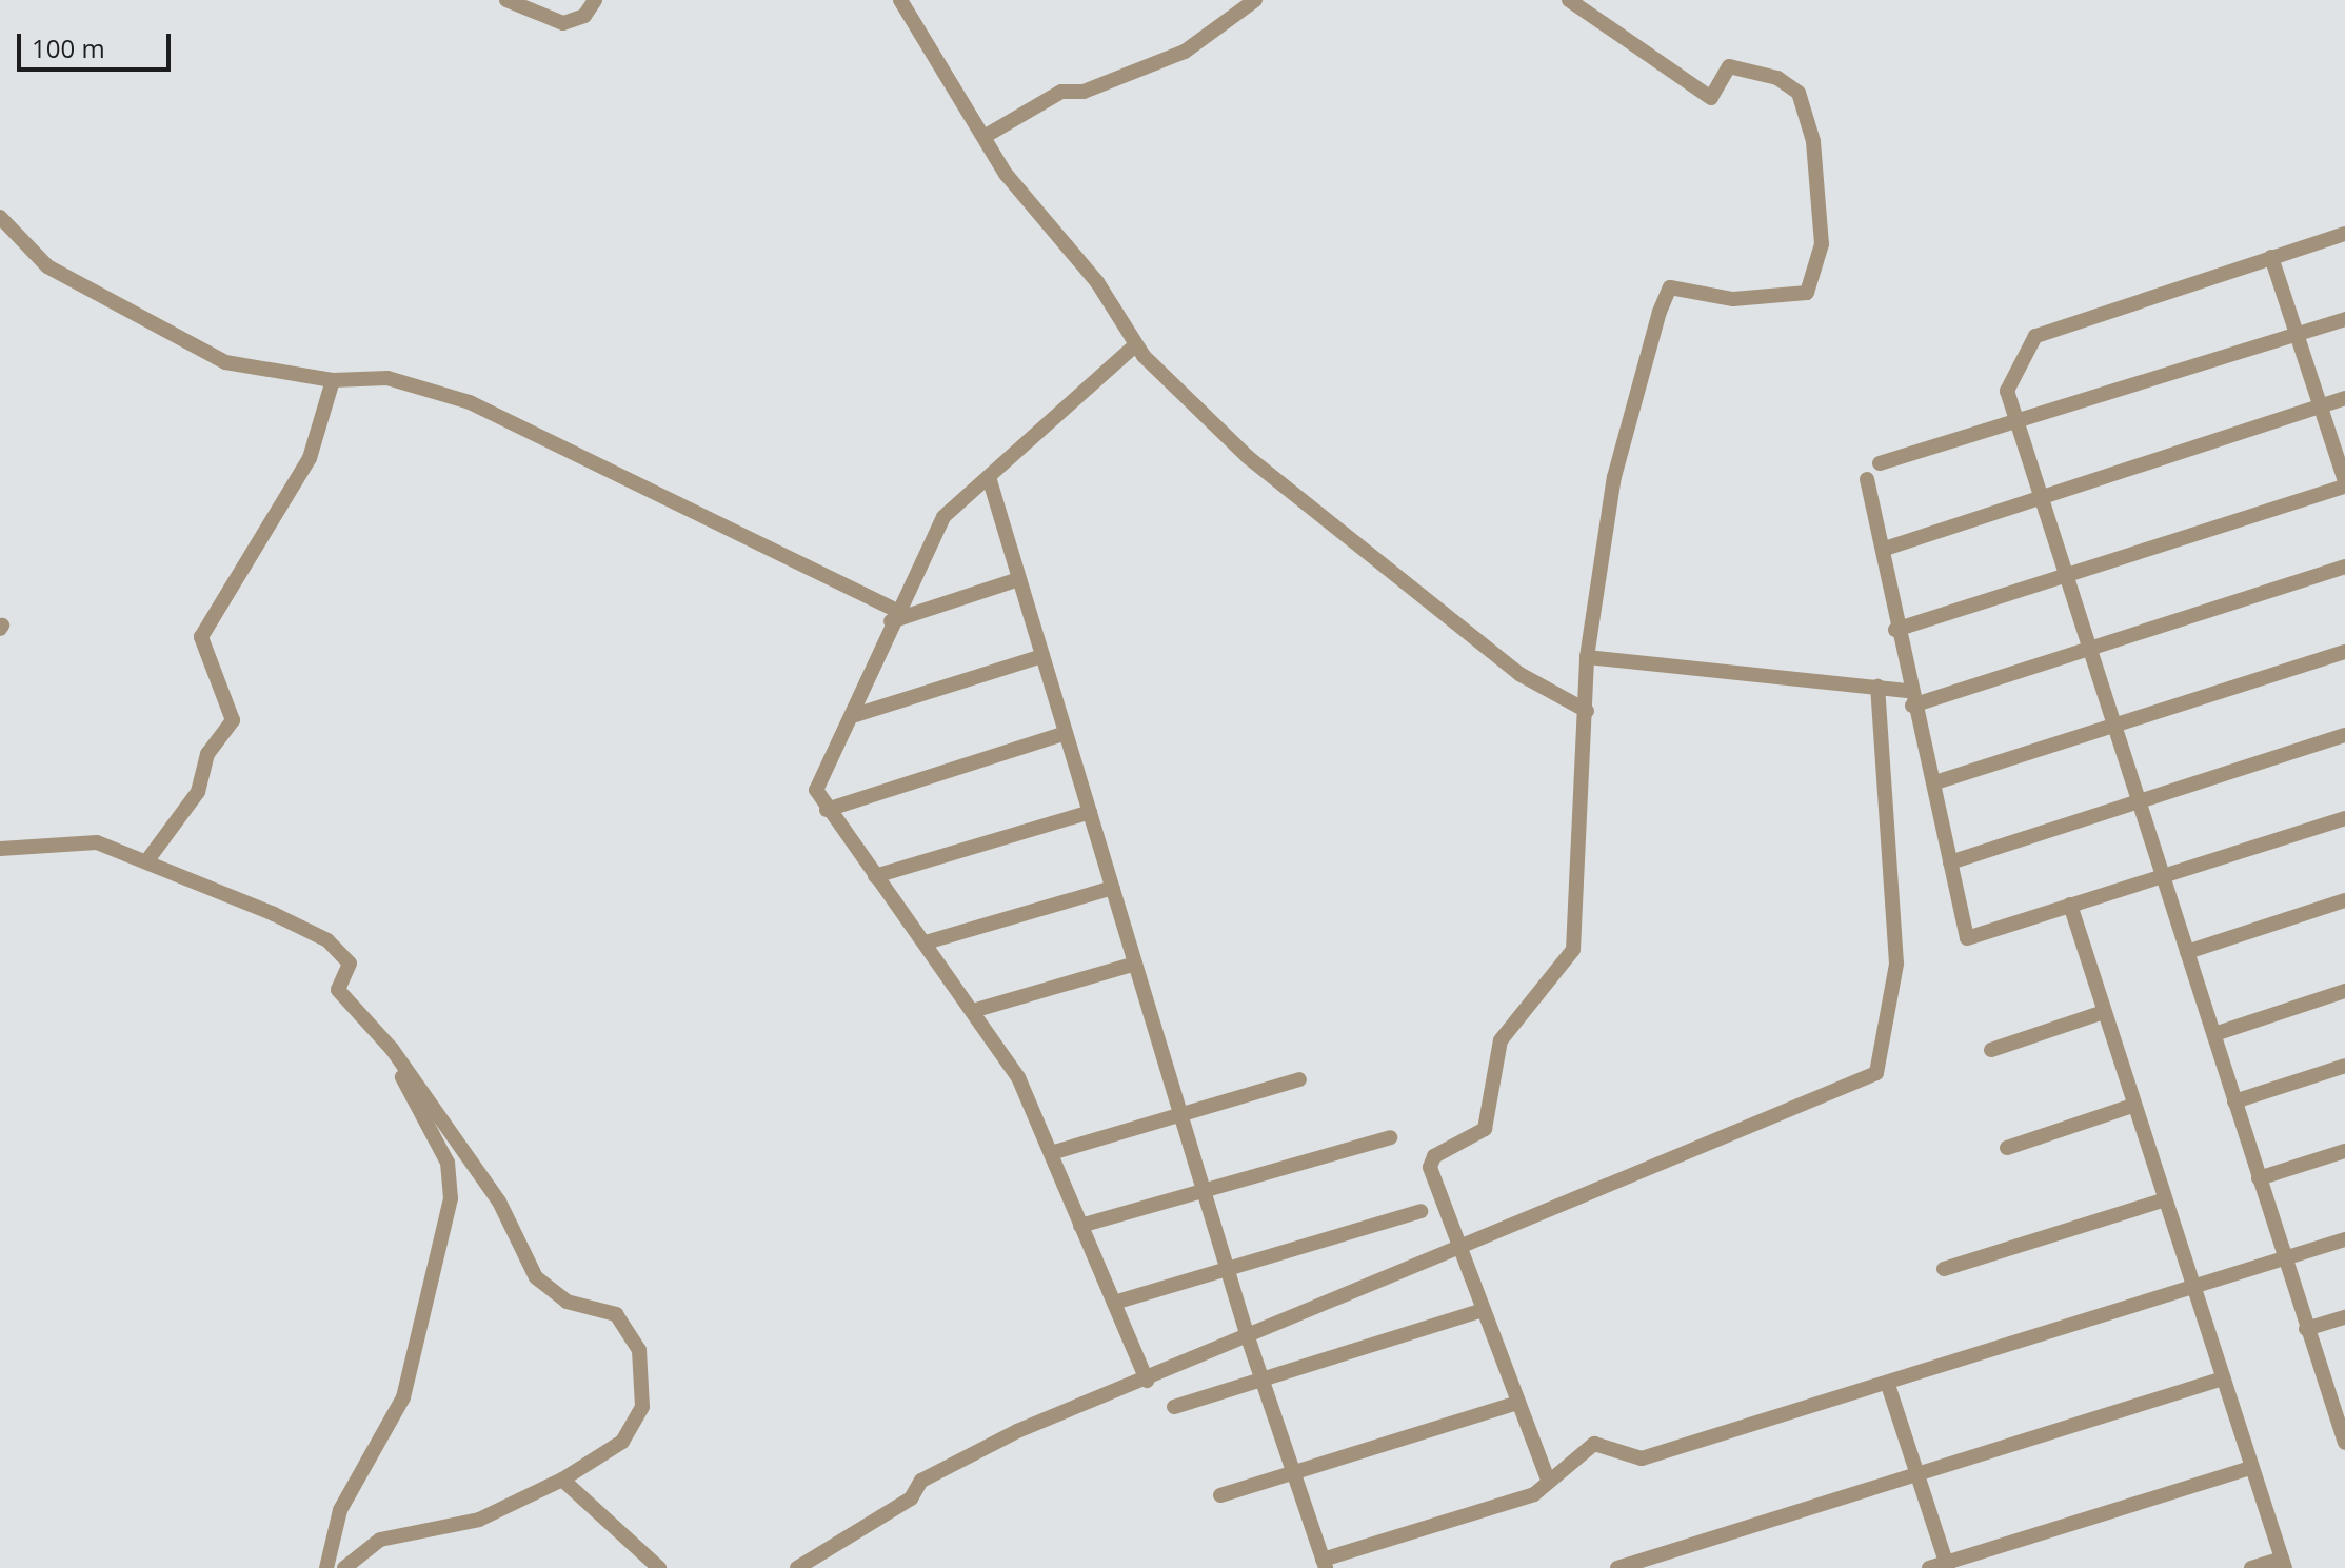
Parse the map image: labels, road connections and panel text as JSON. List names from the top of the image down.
{
  "scale_bar": "100 m"
}
